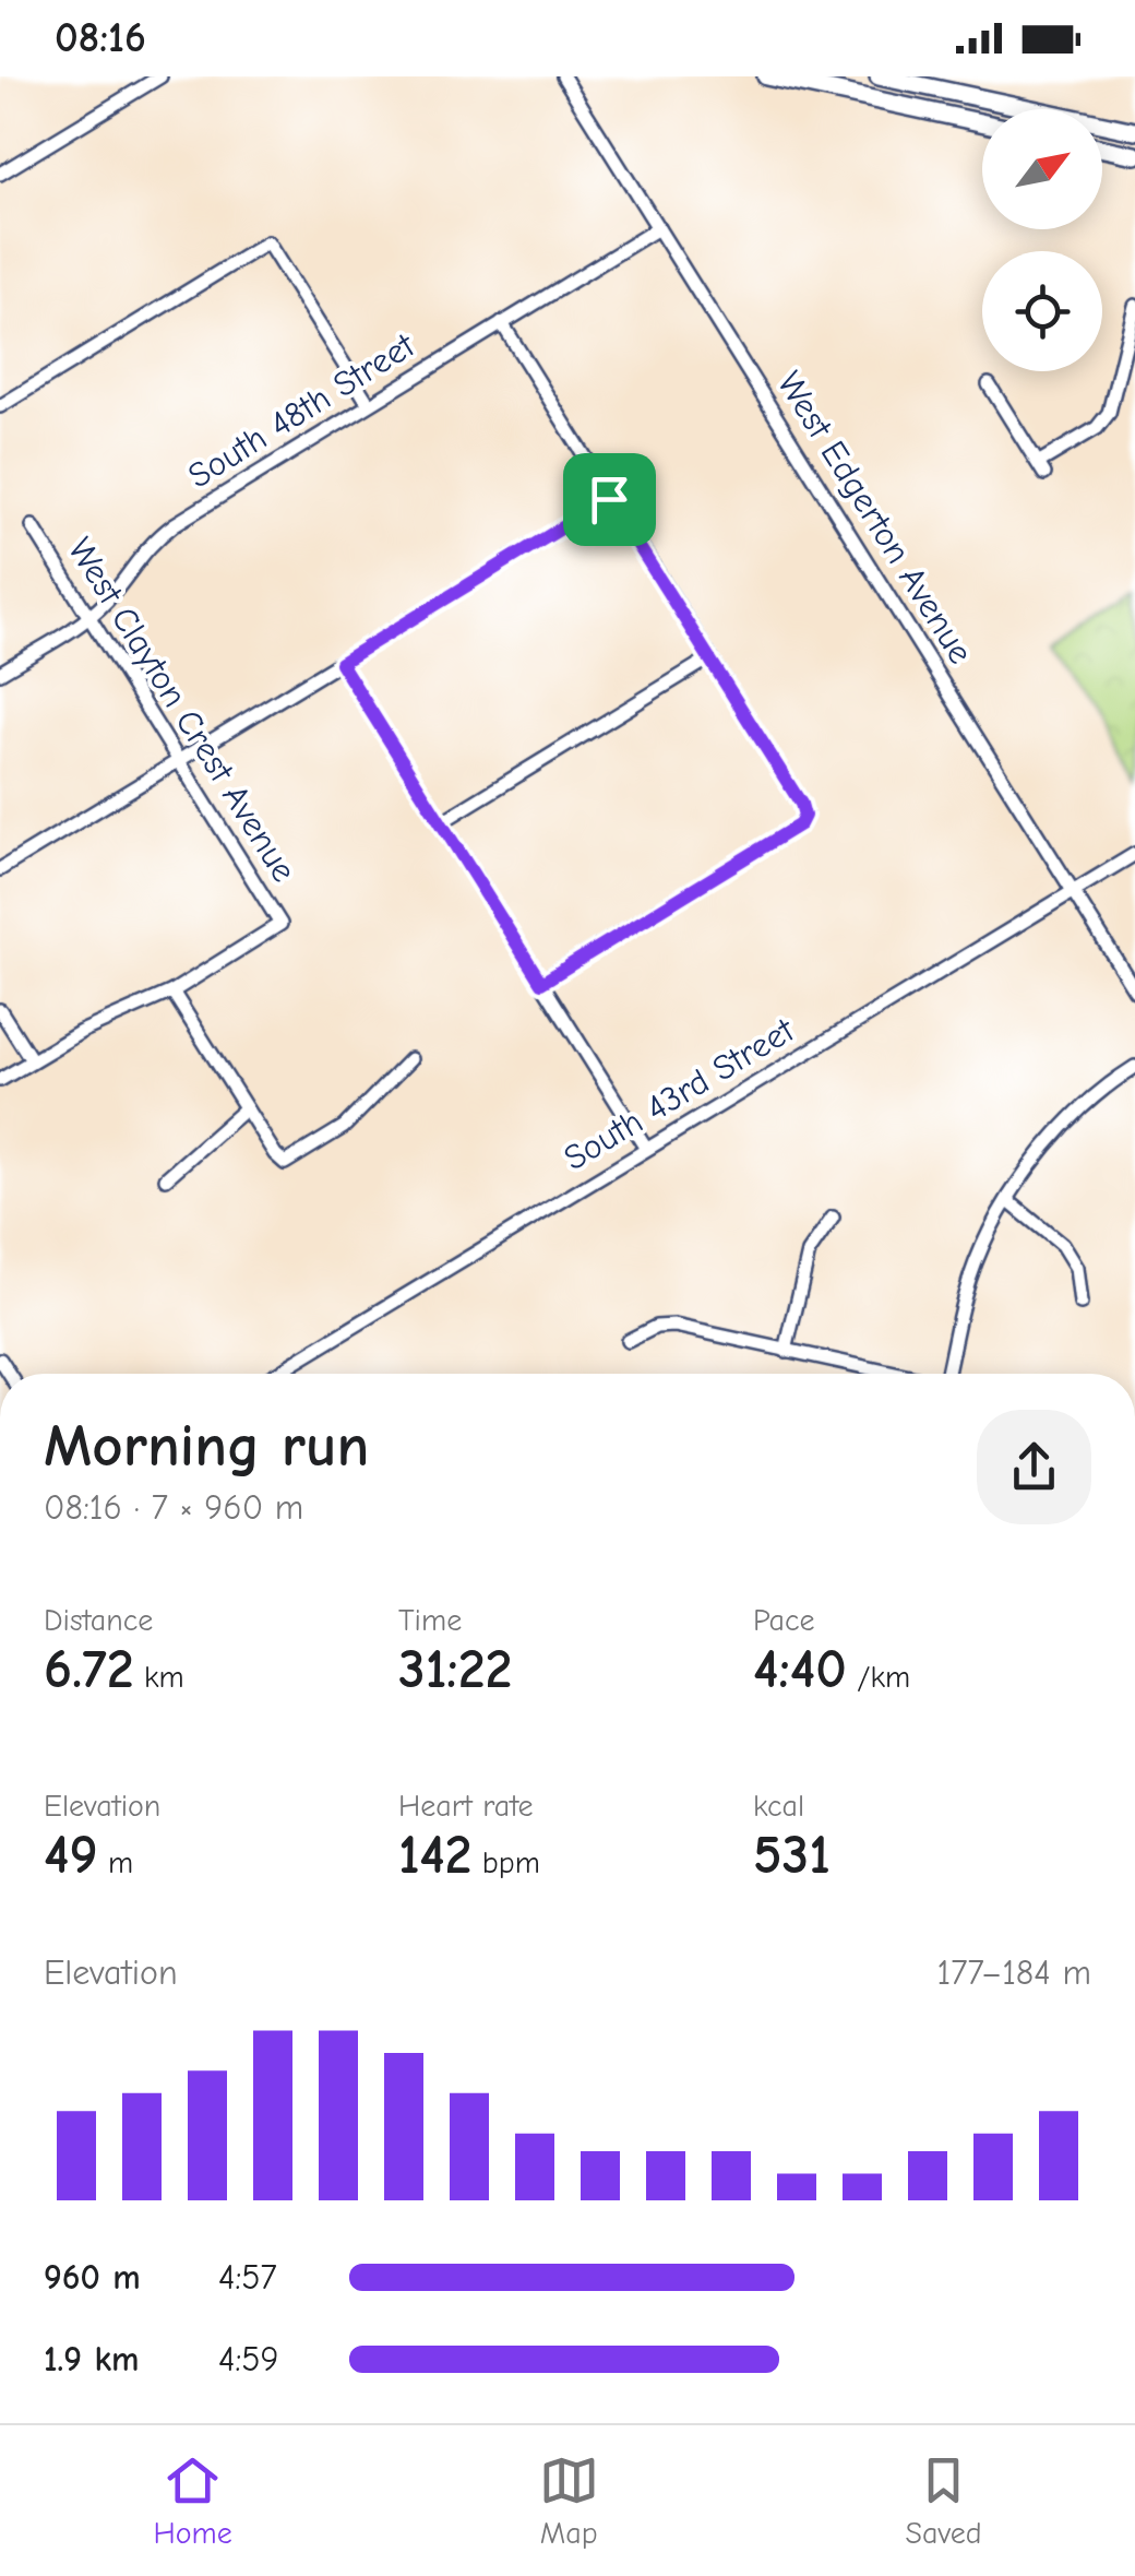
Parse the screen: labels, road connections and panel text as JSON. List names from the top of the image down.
{
  "streets": {
    "street": [
      "South 48th Street",
      "West Edgerton Avenue",
      "West Clayton Crest Avenue",
      "South 43rd Street"
    ]
  },
  "crossings": [
    ["South 48th Street", "West Edgerton Avenue"],
    ["South 48th Street", "West Clayton Crest Avenue"],
    ["West Edgerton Avenue", "South 43rd Street"]
  ],
  "north": "top right",
  "page": {
    "status": "08:16",
    "heading": ["Morning run", "08:16 · 7 × 960 m"],
    "stats": [
      ["Distance", "6.72 km"],
      ["Time", "31:22"],
      ["Pace", "4:40 /km"],
      ["Elevation", "49 m"],
      ["Heart rate", "142 bpm"],
      ["kcal", "531"]
    ],
    "chart": ["Elevation", "177–184 m"],
    "list": [
      {
        "name": "960 m",
        "note": "4:57"
      },
      {
        "name": "1.9 km",
        "note": "4:59"
      }
    ],
    "tabs": ["Home", "Map", "Saved"]
  }
}
